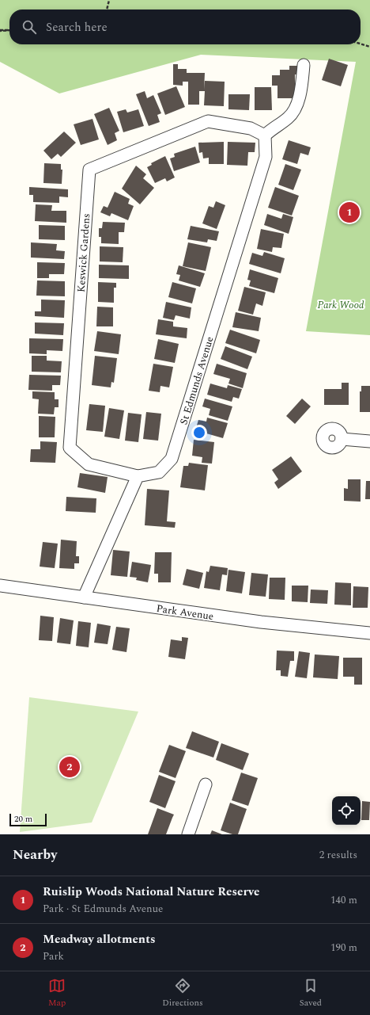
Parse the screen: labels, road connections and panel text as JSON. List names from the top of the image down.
{
  "streets": {
    "street": ["Keswick Gardens", "St Edmunds Avenue", "Park Avenue"]
  },
  "crossings": [
    ["Keswick Gardens", "St Edmunds Avenue"]
  ],
  "parks": ["Park Wood"],
  "scale_bar": "20 m",
  "page": {
    "search": "Search here",
    "pins": ["1", "2"],
    "scale": "20 m",
    "heading": ["Nearby", "2 results"],
    "list": [
      {
        "mark": "1",
        "name": "Ruislip Woods National Nature Reserve",
        "note": "Park · St Edmunds Avenue",
        "value": "140 m"
      },
      {
        "mark": "2",
        "name": "Meadway allotments",
        "note": "Park",
        "value": "190 m"
      }
    ],
    "nav": ["Map", "Directions", "Saved"]
  }
}
